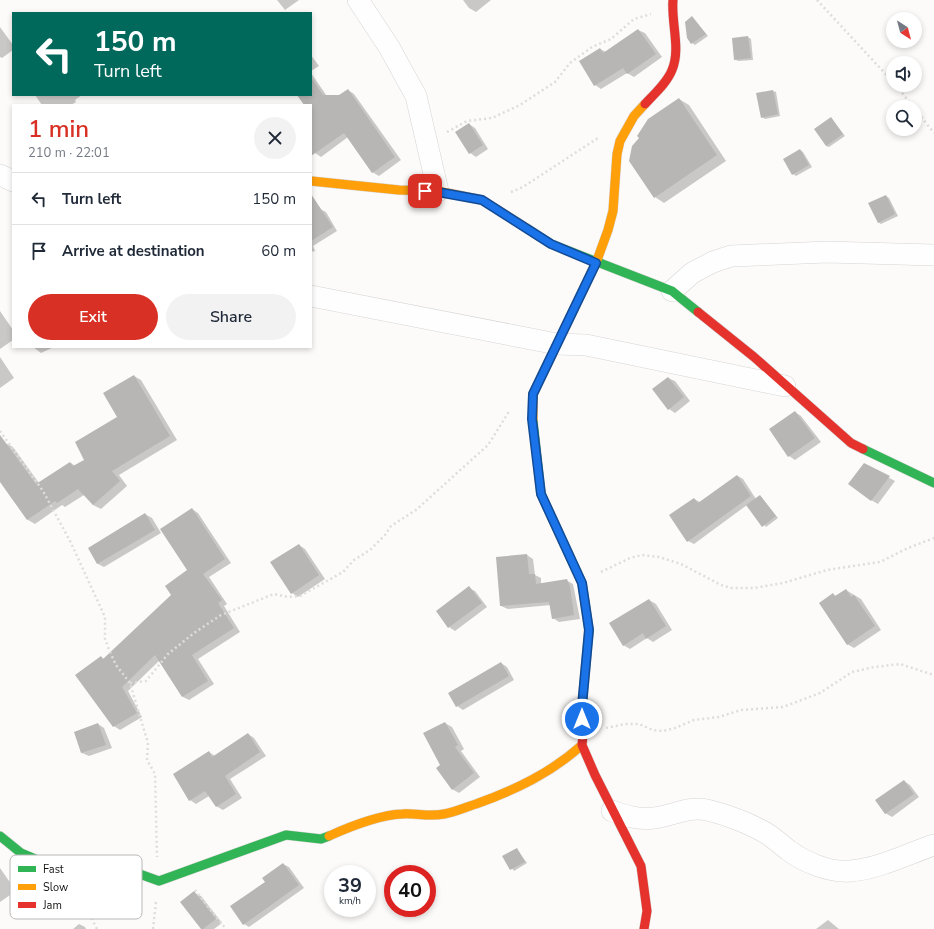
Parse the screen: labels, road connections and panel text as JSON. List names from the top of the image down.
{
  "legend": ["Fast", "Slow", "Jam"],
  "north": "bottom right",
  "page": {
    "turn": ["150 m", "Turn left"],
    "heading": ["1 min", "210 m · 22:01"],
    "list": [
      {
        "name": "Turn left",
        "value": "150 m"
      },
      {
        "name": "Arrive at destination",
        "value": "60 m"
      }
    ],
    "buttons": ["Exit", "Share"],
    "speed": "39 km/h",
    "limit": "40"
  }
}
